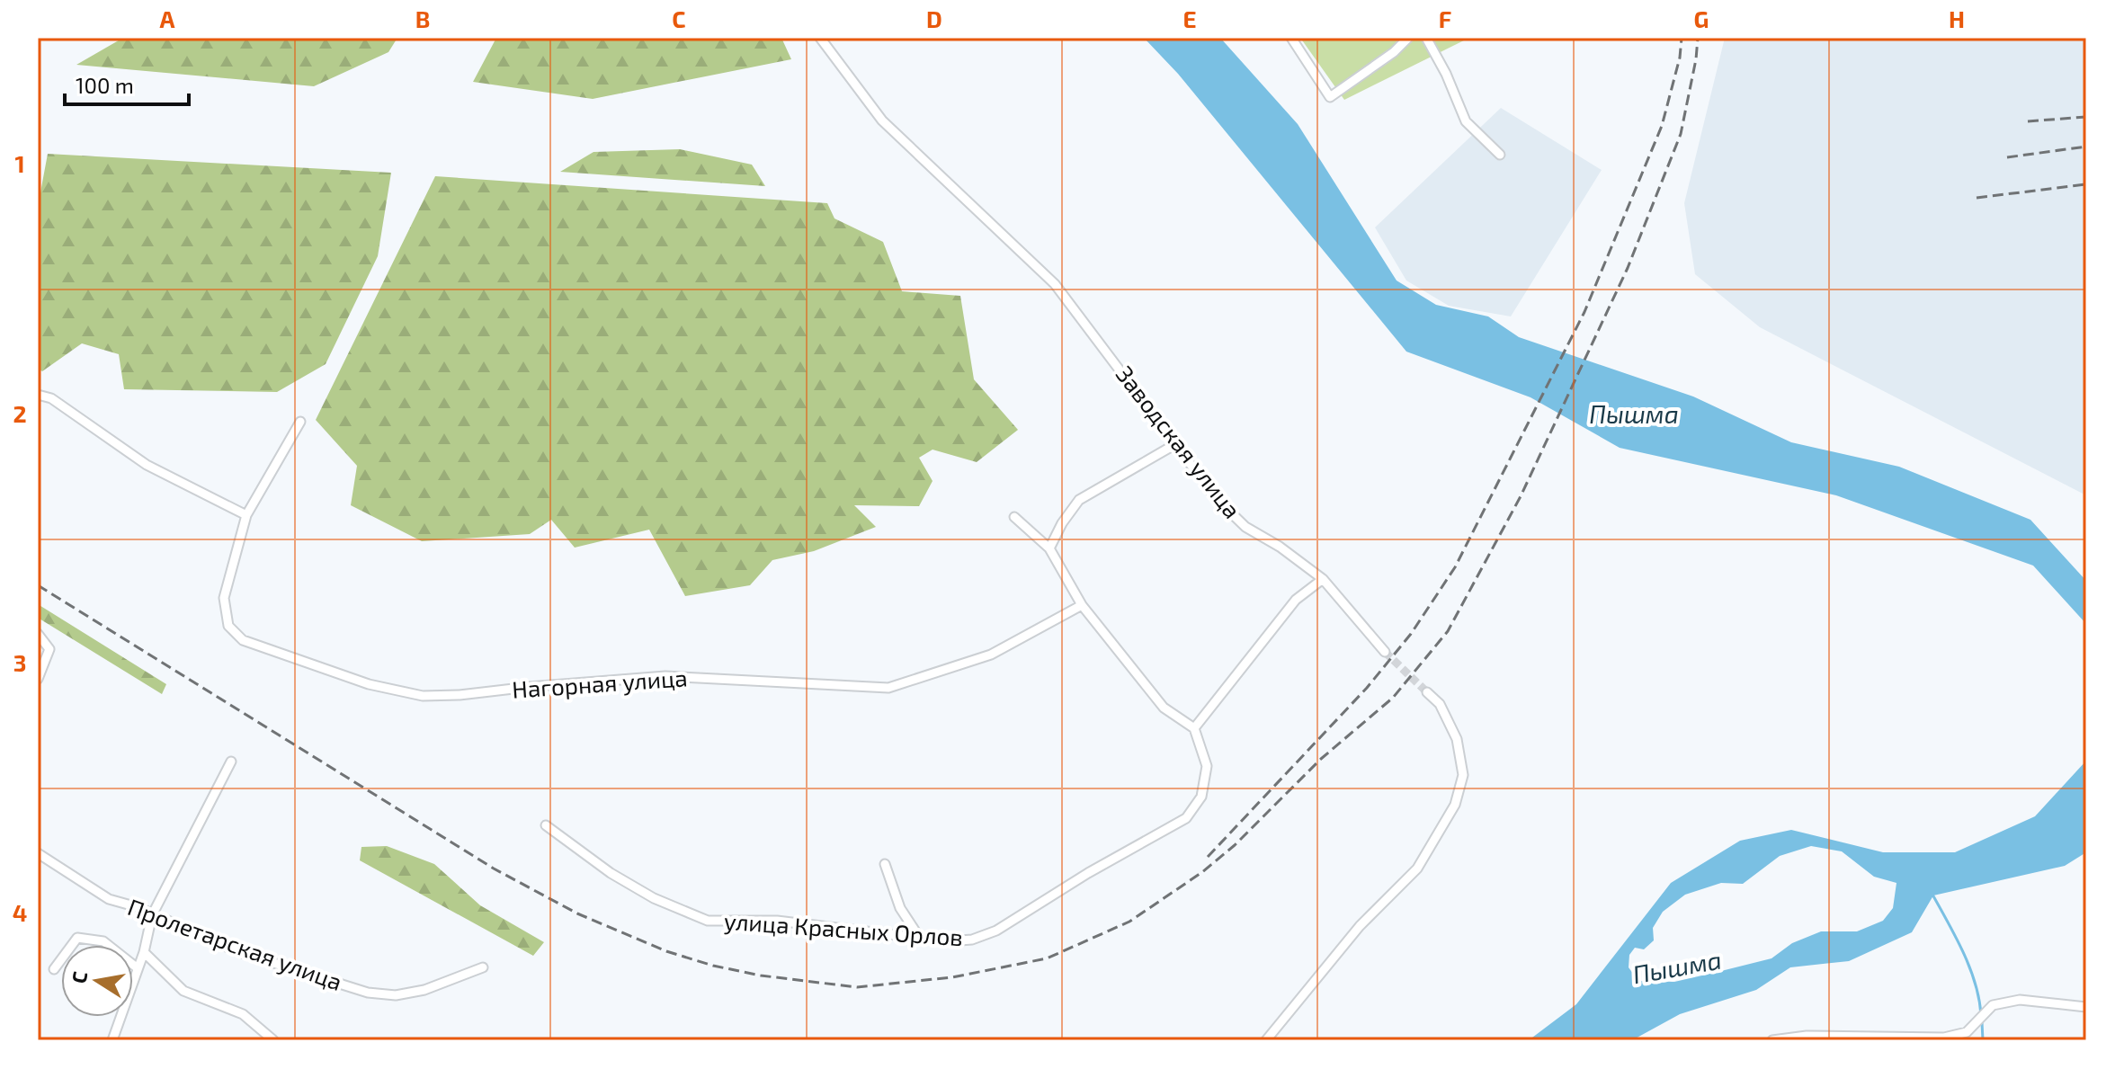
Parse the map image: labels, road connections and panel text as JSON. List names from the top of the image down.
{
  "streets": {
    "street": [
      "Заводская улица",
      "Нагорная улица",
      "улица Красных Орлов",
      "Пролетарская улица"
    ]
  },
  "water": ["Пышма"],
  "scale_bar": "100 m",
  "north": "left",
  "grid": {
    "columns": [
      "A",
      "B",
      "C",
      "D",
      "E",
      "F",
      "G",
      "H"
    ],
    "rows": [
      "1",
      "2",
      "3",
      "4"
    ]
  }
}
